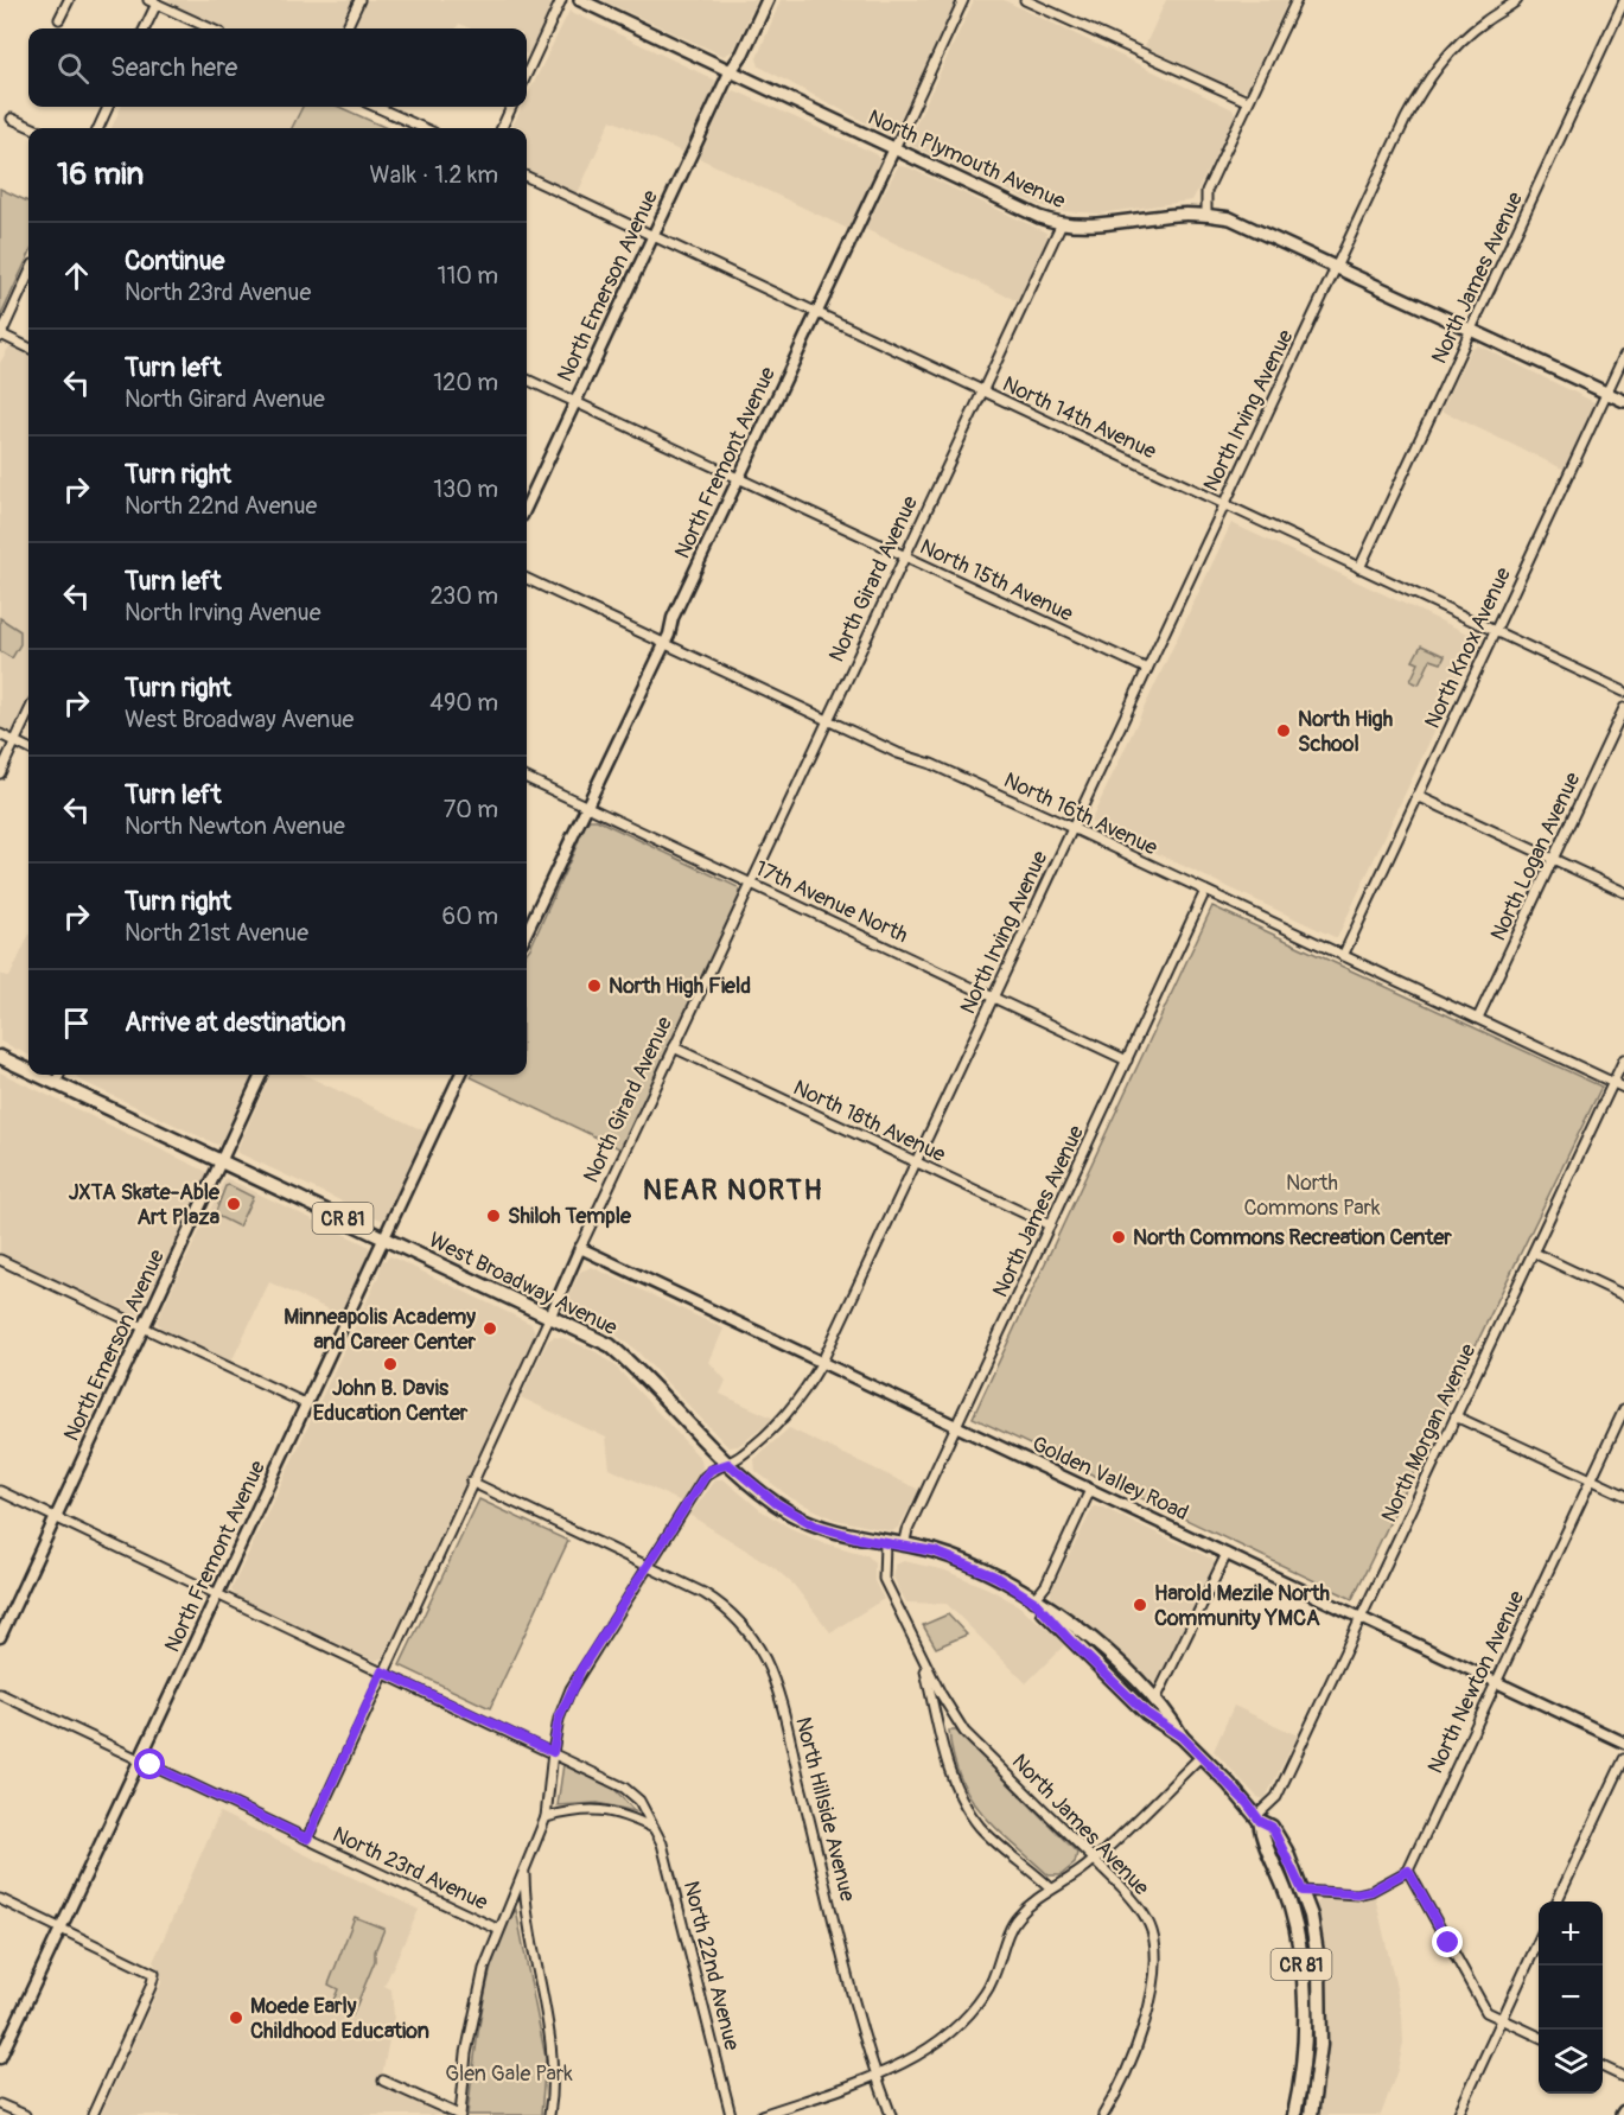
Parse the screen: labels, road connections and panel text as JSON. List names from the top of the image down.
{
  "streets": {
    "main road": ["North Plymouth Avenue", "CR 81", "West Broadway Avenue"],
    "street": [
      "North James Avenue",
      "North Emerson Avenue",
      "North Irving Avenue",
      "North 14th Avenue",
      "North Fremont Avenue",
      "North Girard Avenue",
      "North 15th Avenue",
      "North Knox Avenue",
      "North 16th Avenue",
      "North Logan Avenue",
      "17th Avenue North",
      "North 18th Avenue",
      "North Morgan Avenue",
      "Golden Valley Road",
      "North Newton Avenue",
      "North Hillside Avenue",
      "North 23rd Avenue",
      "North 22nd Avenue"
    ]
  },
  "crossings": [
    ["North Plymouth Avenue", "North James Avenue"],
    ["North Plymouth Avenue", "North Emerson Avenue"],
    ["North Plymouth Avenue", "North Irving Avenue"],
    ["North Plymouth Avenue", "North Fremont Avenue"],
    ["North Plymouth Avenue", "North Girard Avenue"],
    ["North Plymouth Avenue", "North Knox Avenue"],
    ["North James Avenue", "North 14th Avenue"],
    ["North James Avenue", "North 16th Avenue"],
    ["North James Avenue", "17th Avenue North"],
    ["North James Avenue", "North 18th Avenue"],
    ["North James Avenue", "West Broadway Avenue"],
    ["North James Avenue", "Golden Valley Road"],
    ["North Emerson Avenue", "North 14th Avenue"],
    ["North Emerson Avenue", "North 15th Avenue"],
    ["North Emerson Avenue", "West Broadway Avenue"],
    ["North Emerson Avenue", "North 22nd Avenue"],
    ["North Irving Avenue", "North 14th Avenue"],
    ["North Irving Avenue", "North 15th Avenue"],
    ["North Irving Avenue", "North 16th Avenue"],
    ["North Irving Avenue", "17th Avenue North"],
    ["North Irving Avenue", "North 18th Avenue"],
    ["North Irving Avenue", "West Broadway Avenue"],
    ["North Irving Avenue", "Golden Valley Road"],
    ["North Irving Avenue", "North Hillside Avenue"],
    ["North Irving Avenue", "North 23rd Avenue"],
    ["North Irving Avenue", "North 22nd Avenue"],
    ["North 14th Avenue", "North Fremont Avenue"],
    ["North 14th Avenue", "North Girard Avenue"],
    ["North 14th Avenue", "North Knox Avenue"],
    ["North Fremont Avenue", "North 15th Avenue"],
    ["North Fremont Avenue", "North 16th Avenue"],
    ["North Fremont Avenue", "17th Avenue North"],
    ["North Fremont Avenue", "West Broadway Avenue"],
    ["North Fremont Avenue", "North 23rd Avenue"],
    ["North Fremont Avenue", "North 22nd Avenue"],
    ["North Girard Avenue", "North 15th Avenue"],
    ["North Girard Avenue", "North 16th Avenue"],
    ["North Girard Avenue", "17th Avenue North"],
    ["North Girard Avenue", "North 18th Avenue"],
    ["North Girard Avenue", "West Broadway Avenue"],
    ["North Girard Avenue", "Golden Valley Road"],
    ["North Girard Avenue", "North Hillside Avenue"],
    ["North Girard Avenue", "North 23rd Avenue"],
    ["North Girard Avenue", "North 22nd Avenue"],
    ["North Knox Avenue", "North 16th Avenue"],
    ["North 16th Avenue", "North Logan Avenue"],
    ["North 16th Avenue", "North Morgan Avenue"],
    ["West Broadway Avenue", "North Morgan Avenue"],
    ["North Morgan Avenue", "Golden Valley Road"],
    ["Golden Valley Road", "North Newton Avenue"]
  ],
  "districts": ["NEAR NORTH"],
  "parks": ["North Commons Park", "Glen Gale Park"],
  "places": [
    "North High School",
    "North High Field",
    "JXTA Skate-Able Art Plaza",
    "Shiloh Temple",
    "North Commons Recreation Center",
    "Minneapolis Academy and Career Center",
    "John B. Davis Education Center",
    "Harold Mezile North Community YMCA",
    "Moede Early Childhood Education"
  ],
  "page": {
    "search": "Search here",
    "heading": ["16 min", "Walk · 1.2 km"],
    "list": [
      ["Continue", "North 23rd Avenue", "110 m"],
      ["Turn left", "North Girard Avenue", "120 m"],
      ["Turn right", "North 22nd Avenue", "130 m"],
      ["Turn left", "North Irving Avenue", "230 m"],
      ["Turn right", "West Broadway Avenue", "490 m"],
      ["Turn left", "North Newton Avenue", "70 m"],
      ["Turn right", "North 21st Avenue", "60 m"],
      "Arrive at destination"
    ],
    "map_buttons": ["+", "−"]
  }
}
